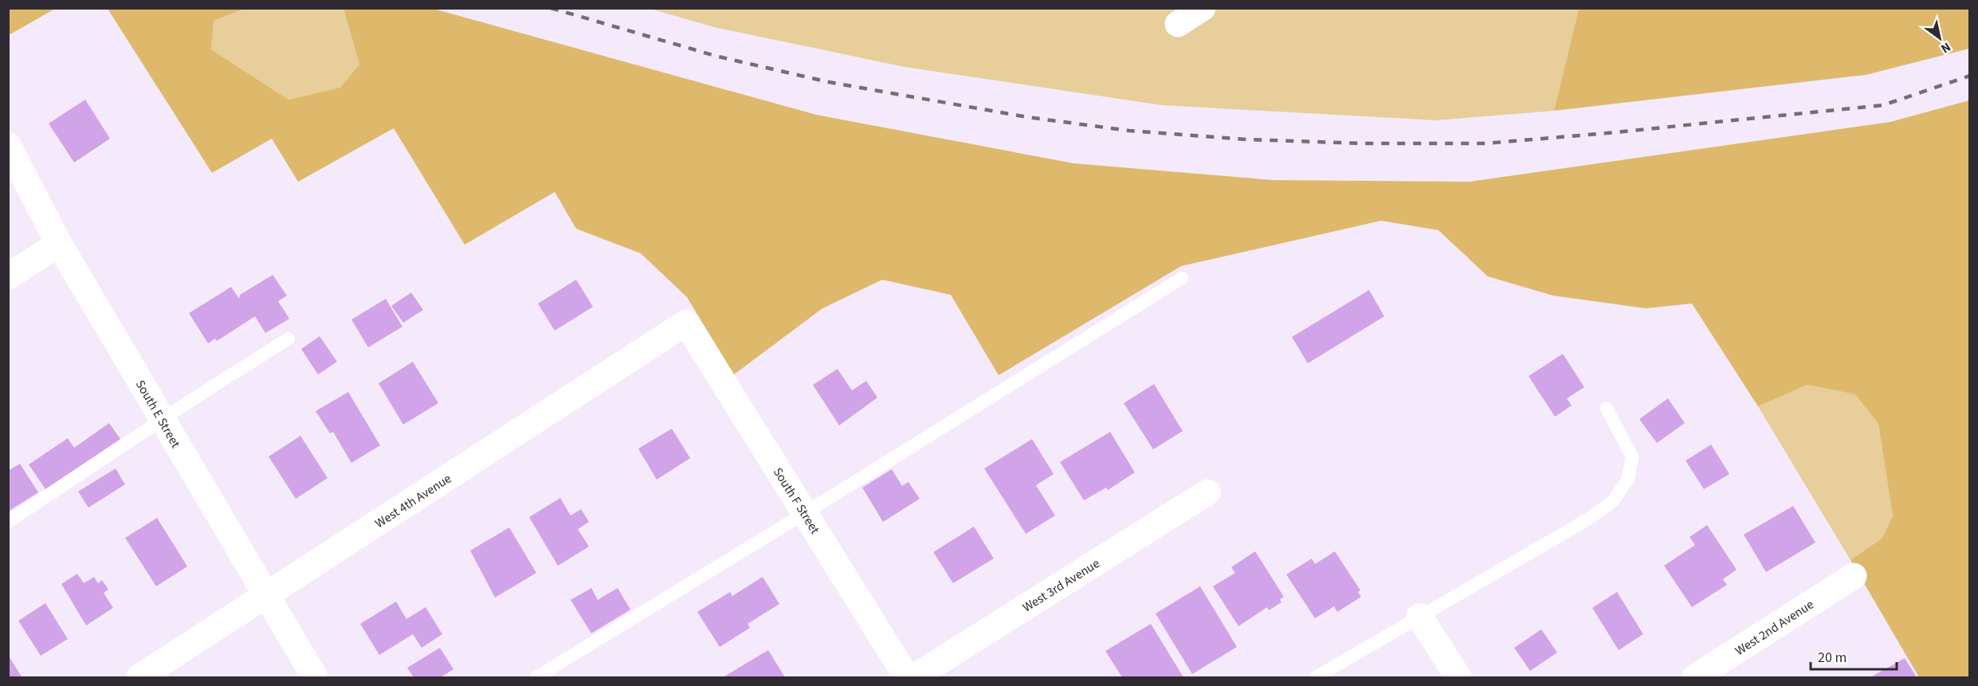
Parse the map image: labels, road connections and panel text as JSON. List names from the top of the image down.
{
  "streets": {
    "street": [
      "South E Street",
      "West 4th Avenue",
      "South F Street",
      "West 3rd Avenue",
      "West 2nd Avenue"
    ]
  },
  "crossings": [
    ["South E Street", "West 4th Avenue"],
    ["West 4th Avenue", "South F Street"]
  ],
  "scale_bar": "20 m",
  "north": "bottom right"
}
